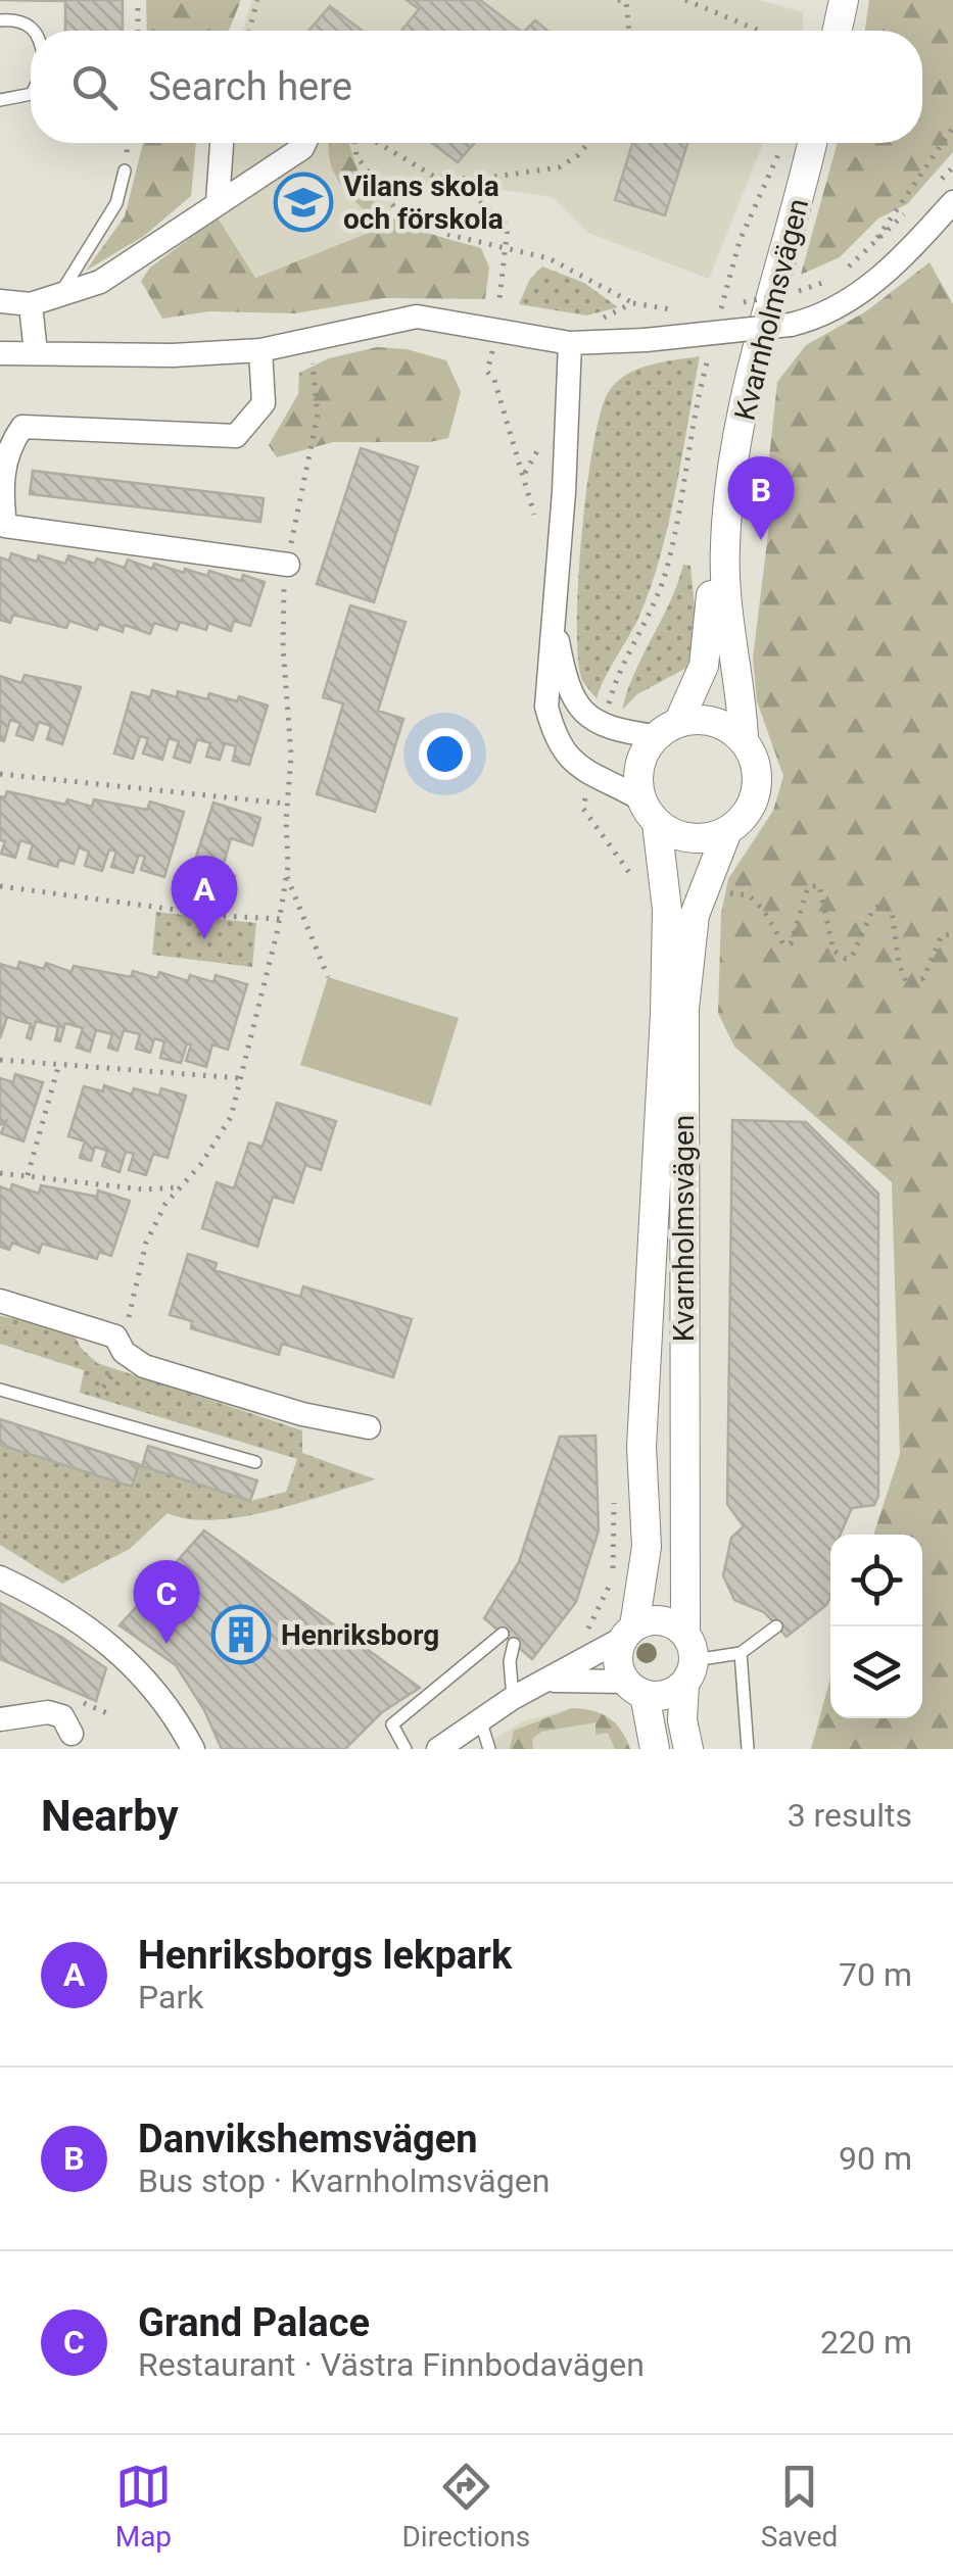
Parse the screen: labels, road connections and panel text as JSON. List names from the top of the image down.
{
  "streets": {
    "street": ["Kvarnholmsvägen"]
  },
  "places": {
    "school or university": ["Vilans skola och förskola"],
    "building": ["Henriksborg"]
  },
  "page": {
    "search": "Search here",
    "pins": ["B", "A", "C"],
    "heading": ["Nearby", "3 results"],
    "list": [
      {
        "mark": "A",
        "name": "Henriksborgs lekpark",
        "note": "Park",
        "value": "70 m"
      },
      {
        "mark": "B",
        "name": "Danvikshemsvägen",
        "note": "Bus stop · Kvarnholmsvägen",
        "value": "90 m"
      },
      {
        "mark": "C",
        "name": "Grand Palace",
        "note": "Restaurant · Västra Finnbodavägen",
        "value": "220 m"
      }
    ],
    "nav": ["Map", "Directions", "Saved"]
  }
}
